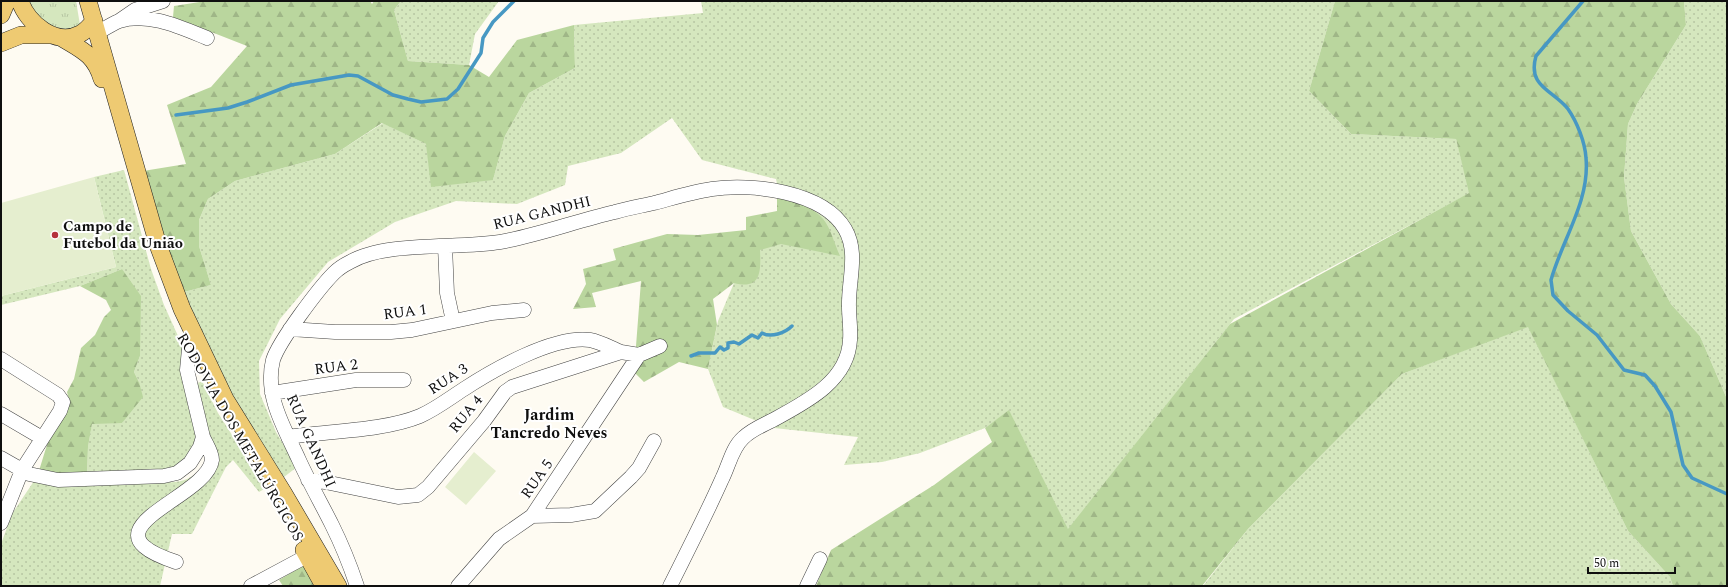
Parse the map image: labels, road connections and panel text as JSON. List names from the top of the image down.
{
  "streets": {
    "main road": ["RODOVIA DOS METALÚRGICOS"],
    "street": [
      "RUA GANDHI",
      "RUA 1",
      "RUA 2",
      "RUA 3",
      "RUA 4",
      "RUA 5"
    ]
  },
  "crossings": [
    ["RUA GANDHI", "RUA 1"],
    ["RUA GANDHI", "RUA 2"],
    ["RUA GANDHI", "RUA 3"],
    ["RUA GANDHI", "RUA 4"],
    ["RUA 3", "RUA 4"],
    ["RUA 4", "RUA 5"]
  ],
  "districts": ["Jardim Tancredo Neves"],
  "places": ["Campo de Futebol da União"],
  "scale_bar": "50 m"
}
